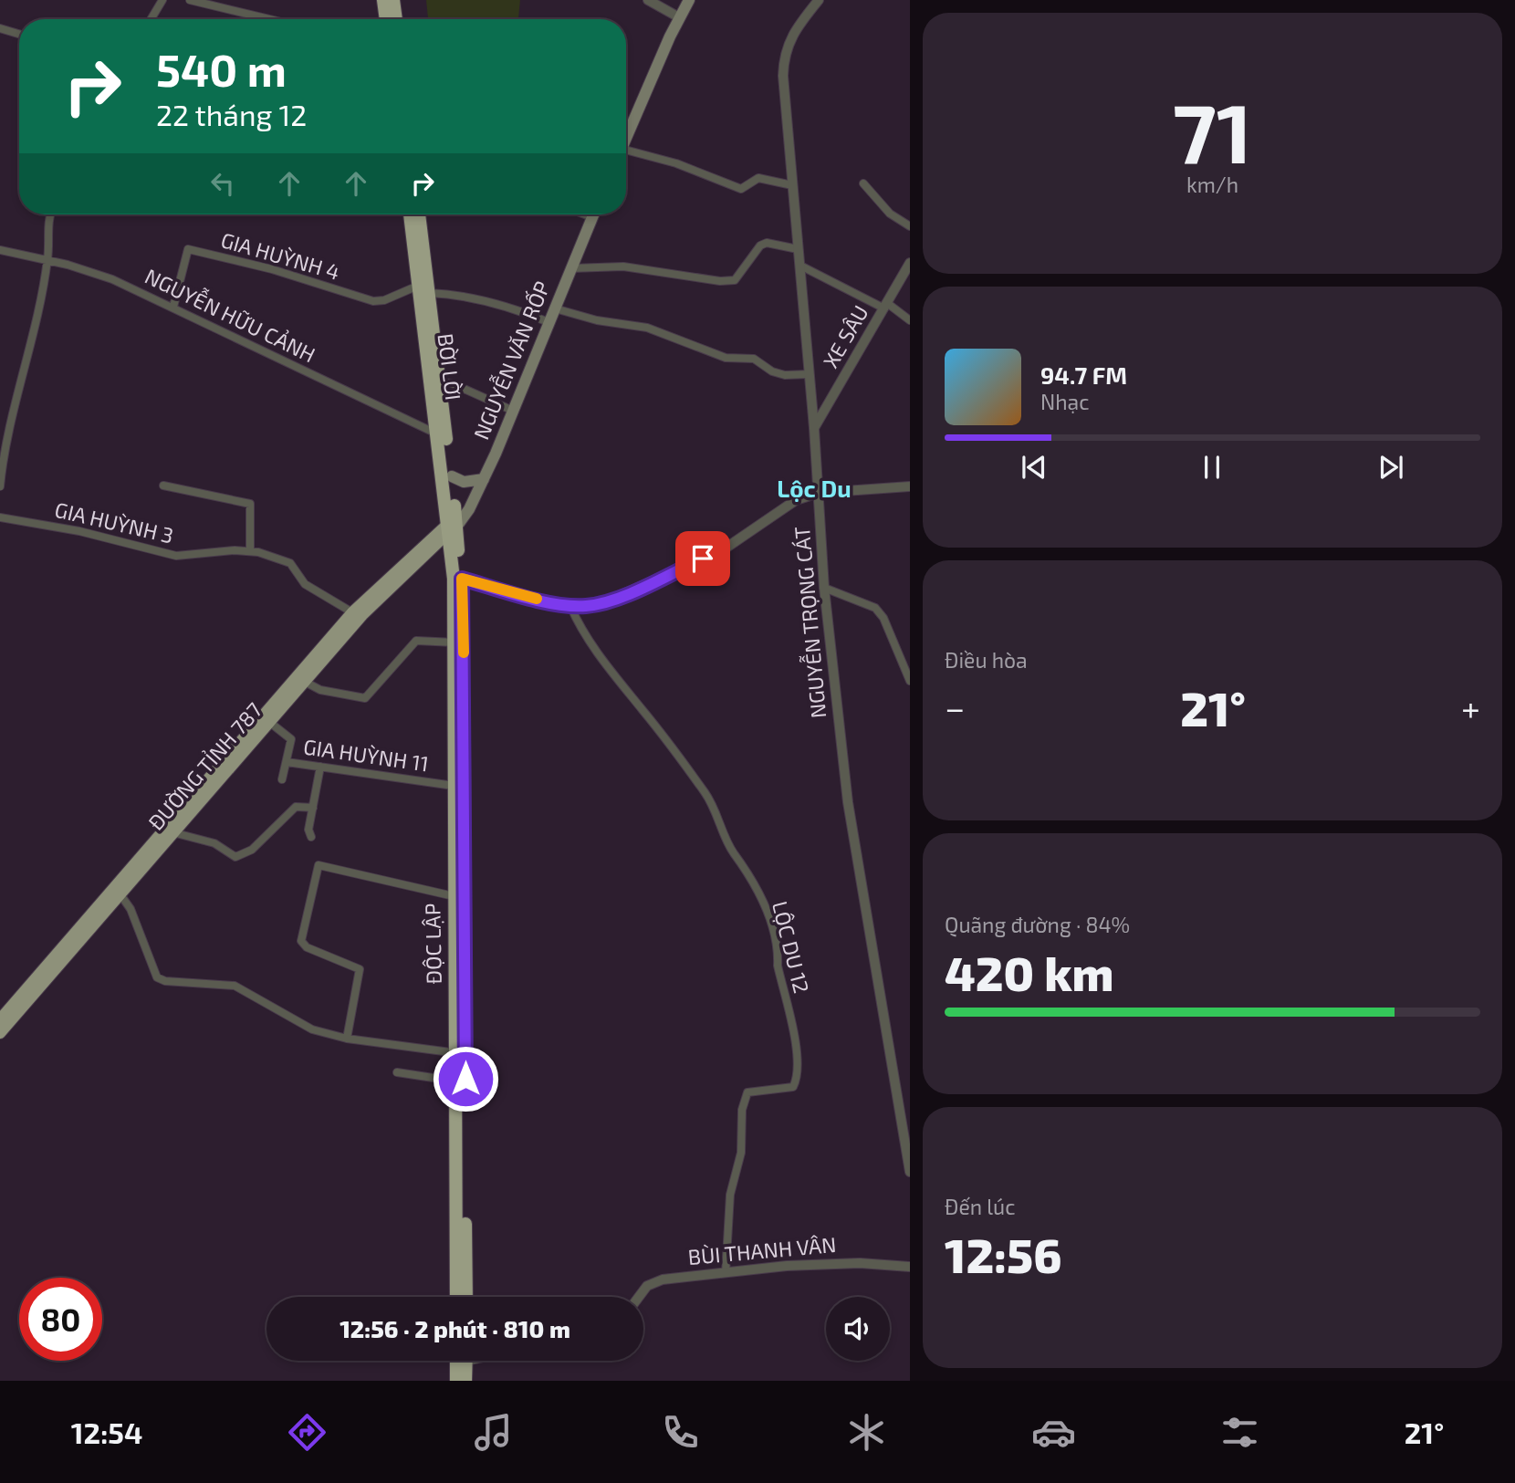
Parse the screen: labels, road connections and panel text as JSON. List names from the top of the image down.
{
  "streets": {
    "highway": ["BỜI LỜI", "ĐỘC LẬP"],
    "main road": ["NGUYỄN VĂN RỐP", "ĐƯỜNG TỈNH 787"],
    "street": [
      "GIA HUỲNH 4",
      "NGUYỄN HỮU CẢNH",
      "XE SÂU",
      "GIA HUỲNH 3",
      "NGUYỄN TRỌNG CÁT",
      "GIA HUỲNH 11",
      "LỘC DU 12",
      "BÙI THANH VÂN"
    ]
  },
  "crossings": [
    ["GIA HUỲNH 4", "NGUYỄN HỮU CẢNH"],
    ["GIA HUỲNH 4", "BỜI LỜI"],
    ["NGUYỄN HỮU CẢNH", "BỜI LỜI"],
    ["XE SÂU", "NGUYỄN TRỌNG CÁT"],
    ["NGUYỄN VĂN RỐP", "BỜI LỜI"],
    ["NGUYỄN VĂN RỐP", "ĐƯỜNG TỈNH 787"],
    ["BỜI LỜI", "ĐƯỜNG TỈNH 787"],
    ["GIA HUỲNH 3", "ĐƯỜNG TỈNH 787"],
    ["GIA HUỲNH 11", "ĐƯỜNG TỈNH 787"],
    ["GIA HUỲNH 11", "ĐỘC LẬP"],
    ["LỘC DU 12", "BÙI THANH VÂN"]
  ],
  "districts": ["Lộc Du"],
  "page": {
    "tile": [
      ["71", "km/h"],
      "Điều hòa",
      ["Quãng đường · 84%", "420 km"],
      ["Đến lúc", "12:56"]
    ],
    "turn": ["540 m", "22 tháng 12"],
    "song": ["94.7 FM", "Nhạc"],
    "heat": ["−", "21°", "+"],
    "limit": "80",
    "trip": "12:56 · 2 phút · 810 m",
    "tabs": ["12:54", "21°"]
  }
}
